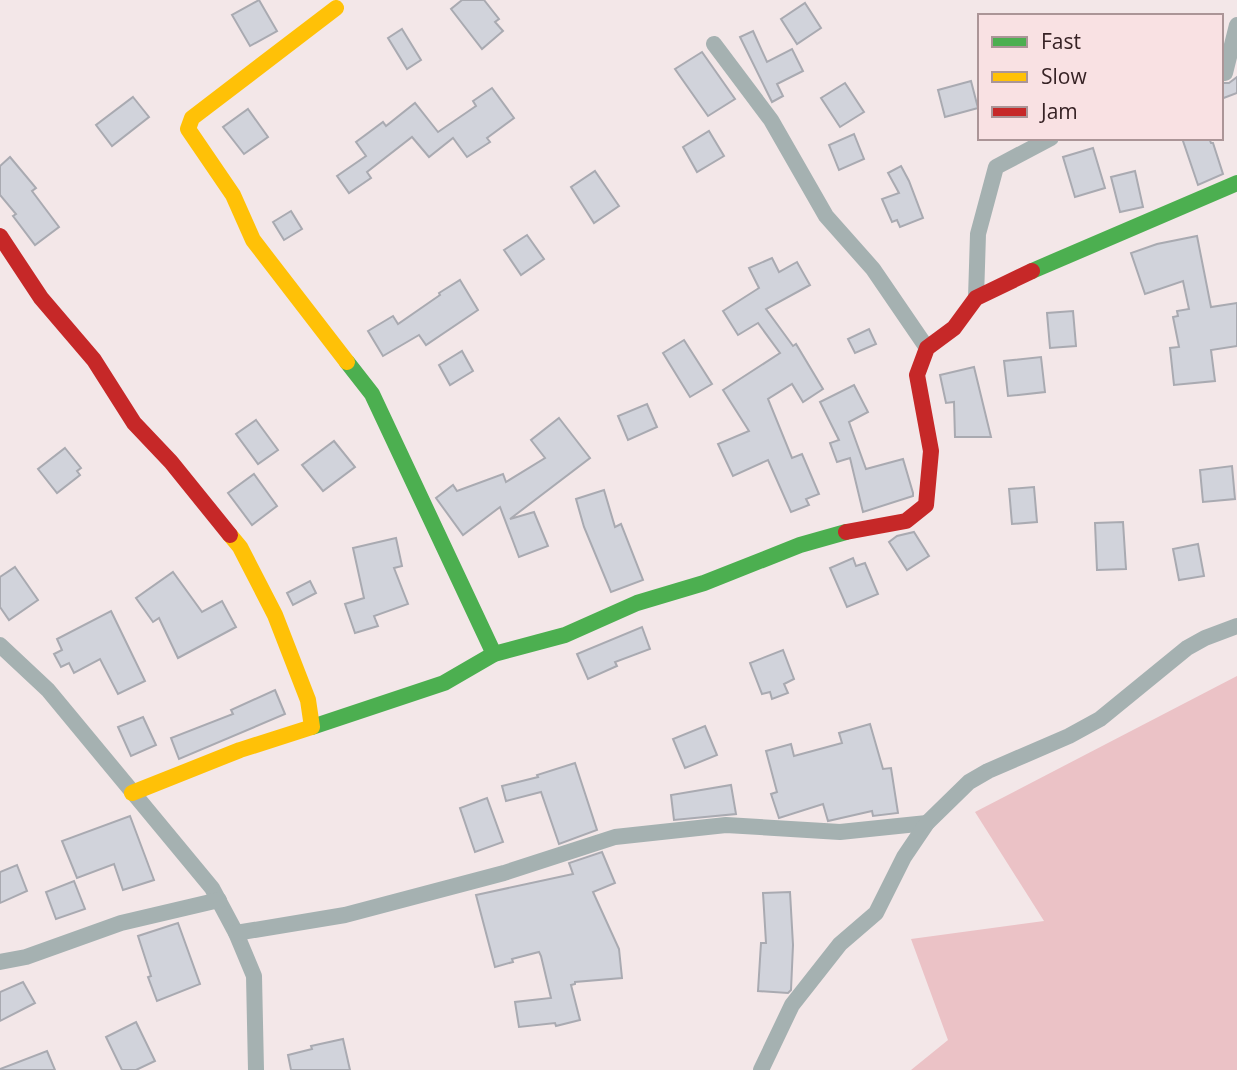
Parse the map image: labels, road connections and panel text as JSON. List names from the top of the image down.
{
  "legend": ["Fast", "Slow", "Jam"]
}
